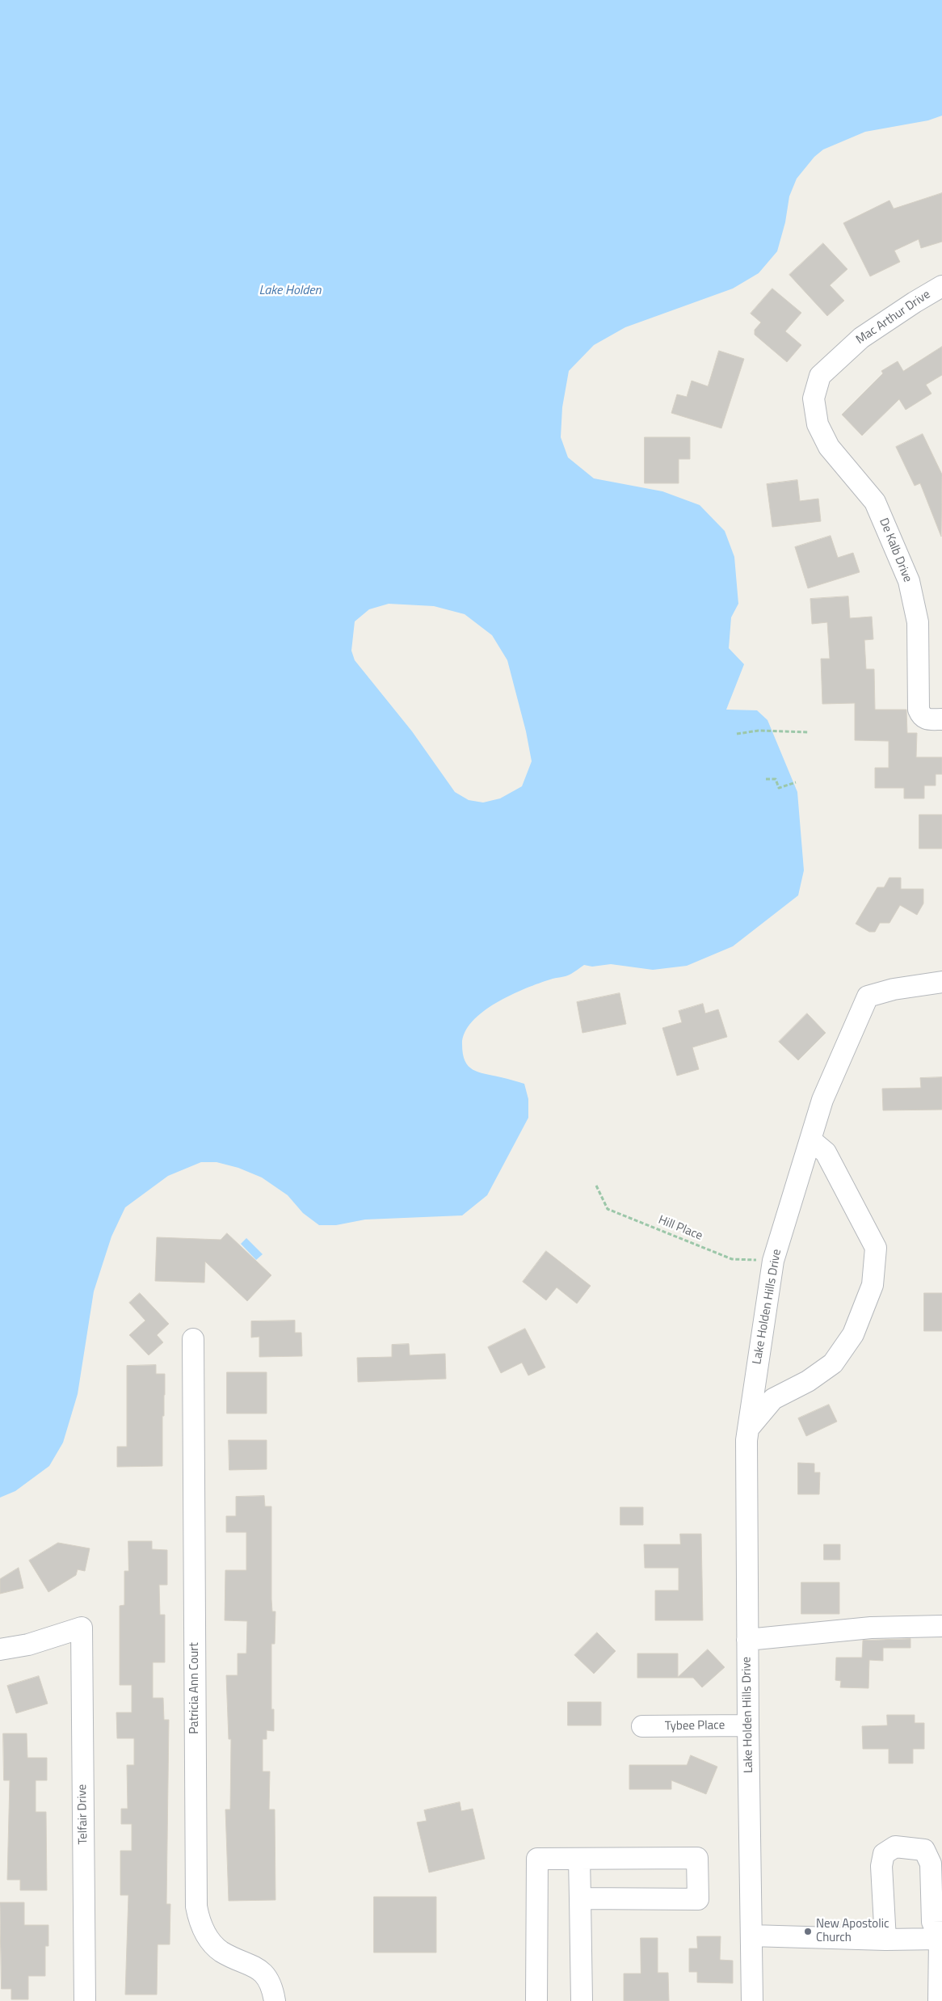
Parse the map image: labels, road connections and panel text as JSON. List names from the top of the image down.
{
  "streets": {
    "street": [
      "Mac Arthur Drive",
      "De Kalb Drive",
      "Lake Holden Hills Drive",
      "Patricia Ann Court",
      "Tybee Place",
      "Telfair Drive"
    ],
    "path": ["Hill Place"]
  },
  "crossings": [
    ["Mac Arthur Drive", "De Kalb Drive"],
    ["Hill Place", "Lake Holden Hills Drive"],
    ["Lake Holden Hills Drive", "Tybee Place"]
  ],
  "water": ["Lake Holden"],
  "places": ["New Apostolic Church"]
}
